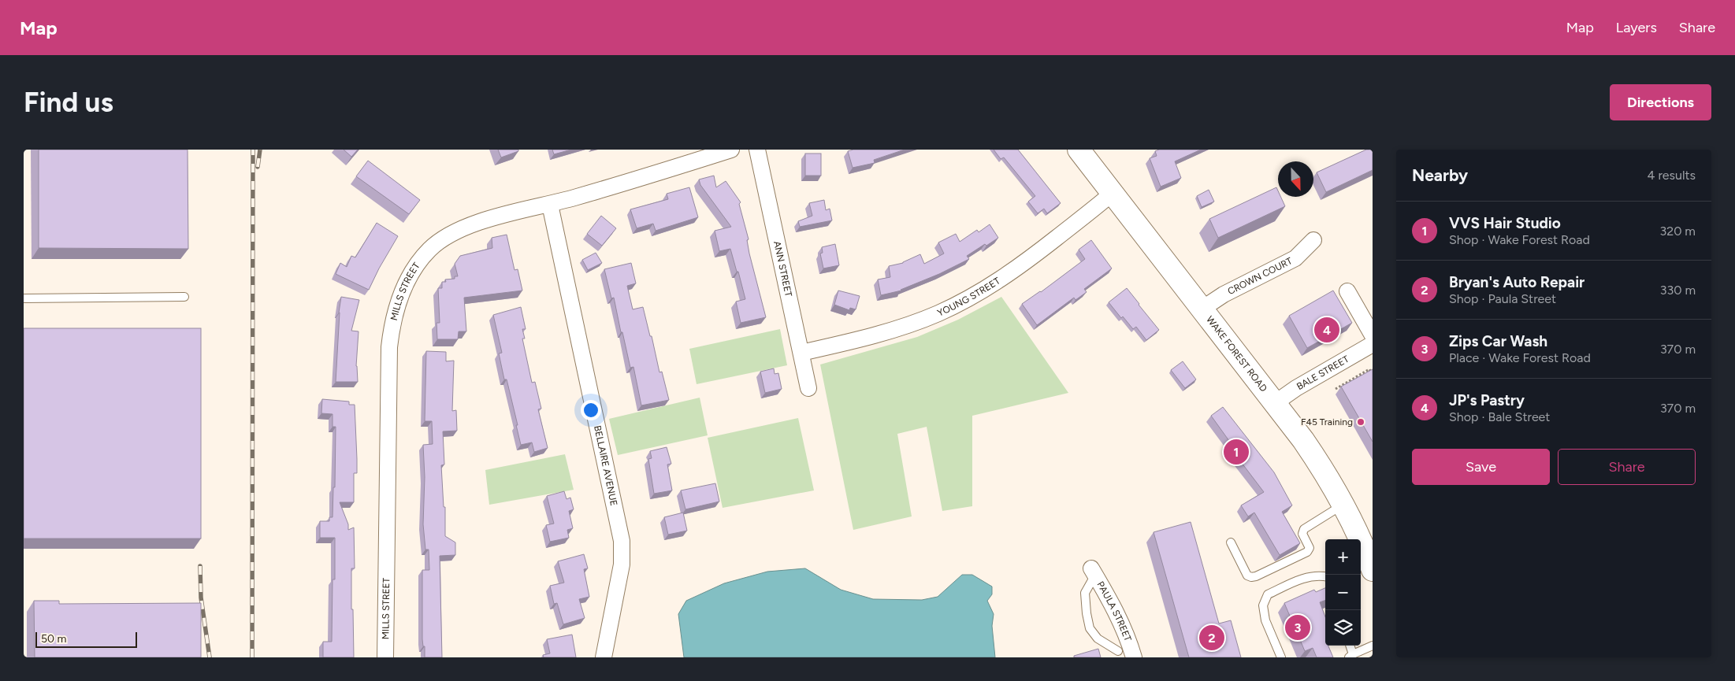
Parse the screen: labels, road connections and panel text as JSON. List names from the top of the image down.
{
  "streets": {
    "main road": ["WAKE FOREST ROAD"],
    "street": [
      "ANN STREET",
      "CROWN COURT",
      "MILLS STREET",
      "YOUNG STREET",
      "BALE STREET",
      "BELLAIRE AVENUE",
      "PAULA STREET"
    ]
  },
  "crossings": [
    ["ANN STREET", "YOUNG STREET"],
    ["CROWN COURT", "WAKE FOREST ROAD"],
    ["MILLS STREET", "BELLAIRE AVENUE"],
    ["YOUNG STREET", "WAKE FOREST ROAD"],
    ["WAKE FOREST ROAD", "BALE STREET"]
  ],
  "places": ["F45 Training"],
  "scale_bar": "50 m",
  "north": "bottom",
  "page": {
    "header": "Map",
    "nav": ["Map", "Layers", "Share"],
    "buttons": [
      "Directions",
      ["Save", "Share"]
    ],
    "title": "Find us",
    "heading": ["Nearby", "4 results"],
    "list": [
      {
        "mark": "1",
        "name": "VVS Hair Studio",
        "note": "Shop · Wake Forest Road",
        "value": "320 m"
      },
      {
        "mark": "2",
        "name": "Bryan's Auto Repair",
        "note": "Shop · Paula Street",
        "value": "330 m"
      },
      {
        "mark": "3",
        "name": "Zips Car Wash",
        "note": "Place · Wake Forest Road",
        "value": "370 m"
      },
      {
        "mark": "4",
        "name": "JP's Pastry",
        "note": "Shop · Bale Street",
        "value": "370 m"
      }
    ],
    "pins": [
      "4",
      "1",
      "3",
      "2"
    ],
    "map_buttons": ["+", "−"],
    "scale": "50 m"
  }
}
